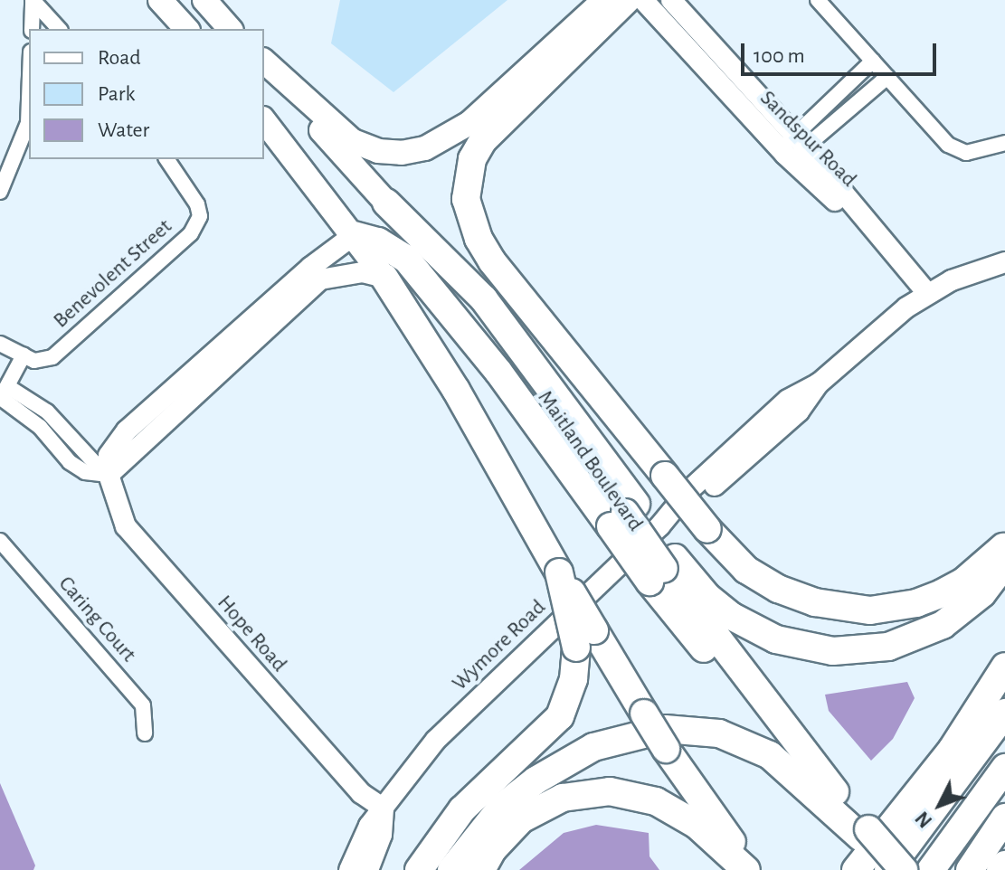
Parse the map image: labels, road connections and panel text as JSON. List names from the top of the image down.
{
  "streets": {
    "highway": ["Maitland Boulevard"],
    "main road": ["Sandspur Road", "Hope Road", "Wymore Road"],
    "street": ["Benevolent Street", "Caring Court"]
  },
  "crossings": [
    ["Sandspur Road", "Wymore Road"],
    ["Hope Road", "Wymore Road"]
  ],
  "legend": ["Road", "Park", "Water"],
  "scale_bar": "100 m",
  "north": "bottom left"
}
